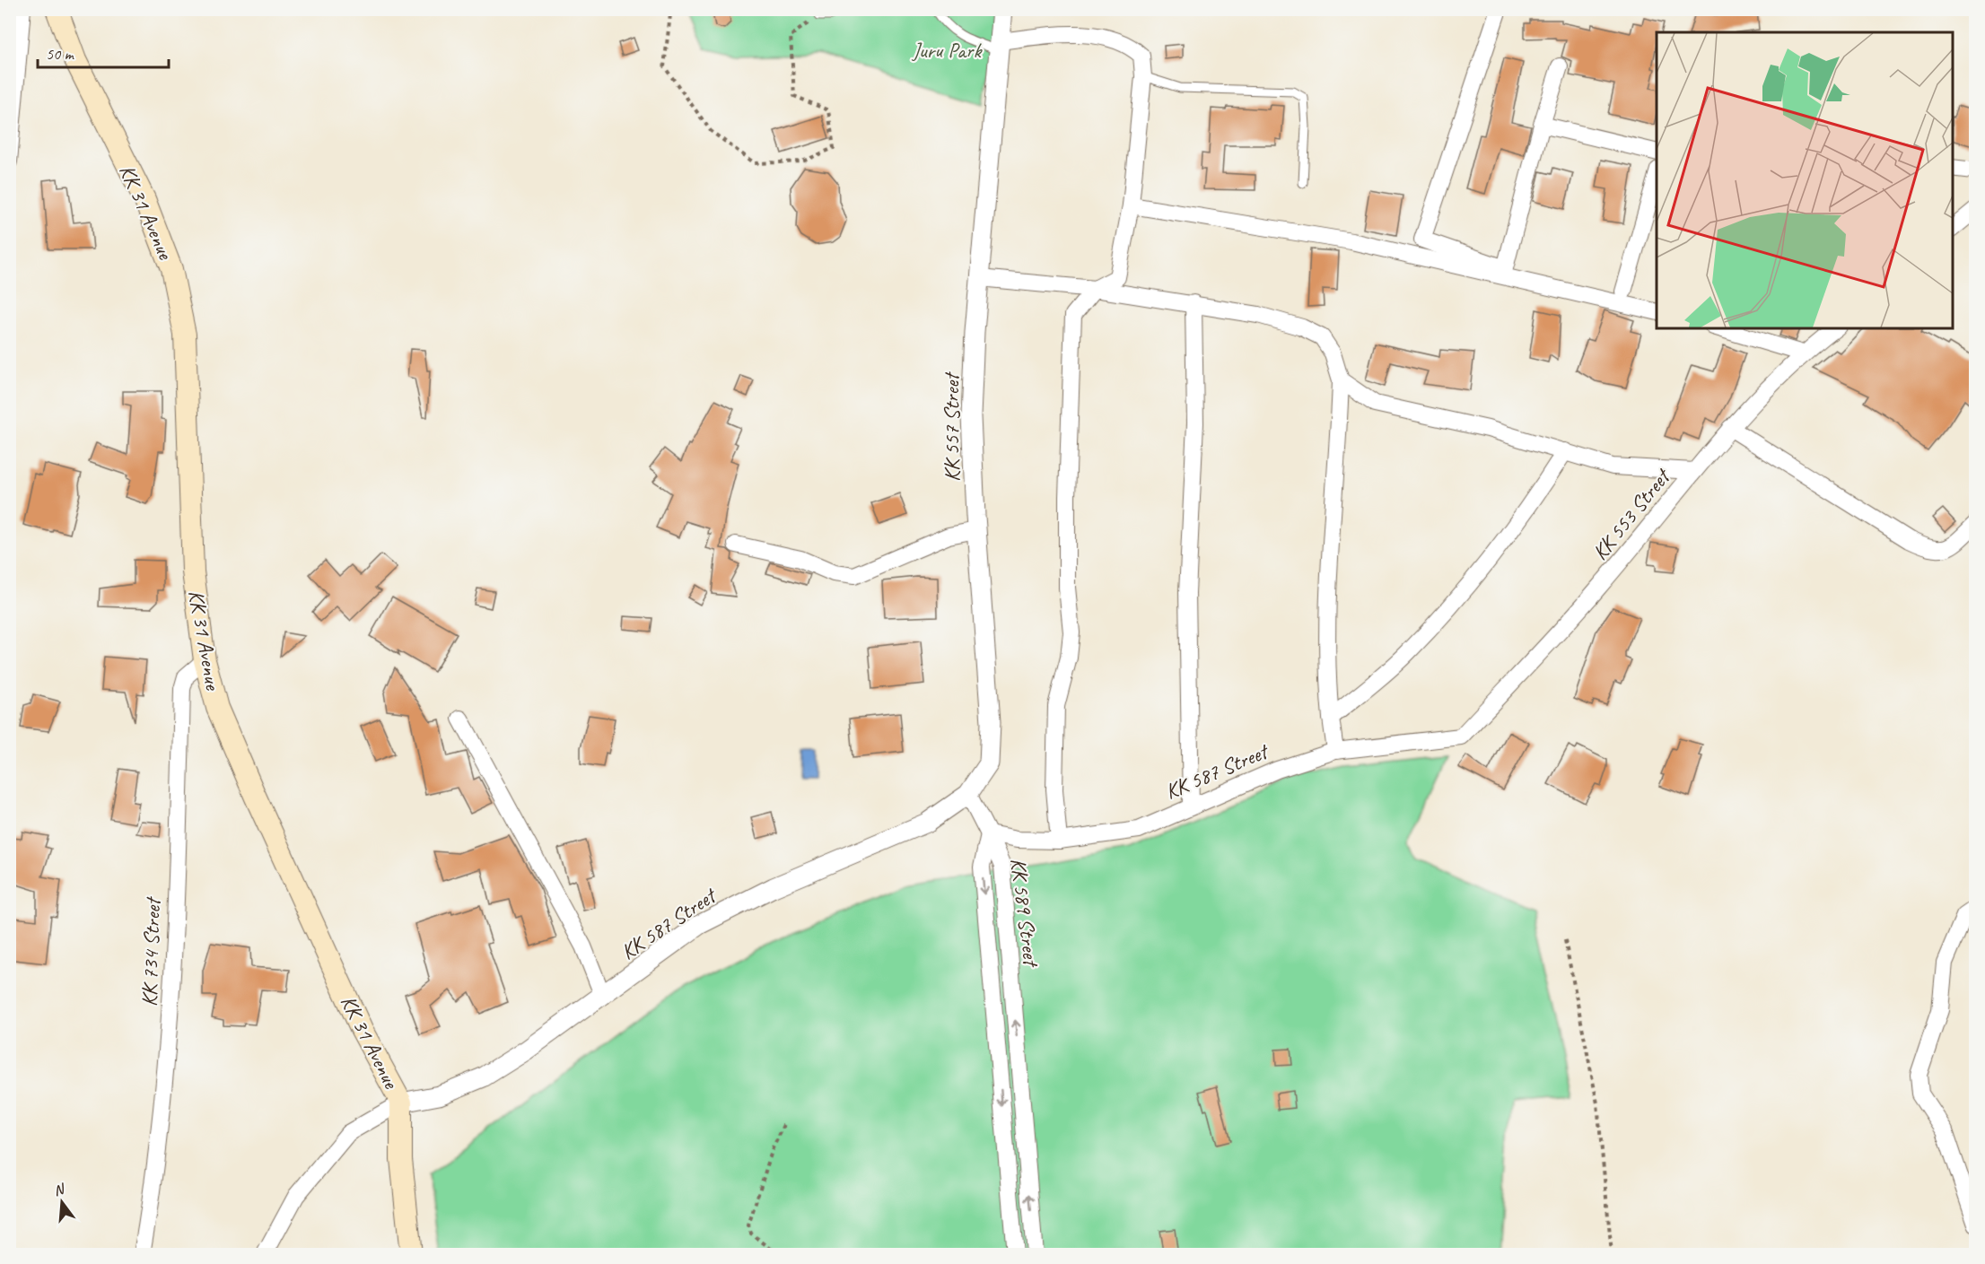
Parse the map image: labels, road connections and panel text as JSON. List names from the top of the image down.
{
  "streets": {
    "main road": ["KK 31 Avenue"],
    "street": [
      "KK 557 Street",
      "KK 553 Street",
      "KK 587 Street",
      "KK 589 Street",
      "KK 734 Street"
    ]
  },
  "crossings": [
    ["KK 31 Avenue", "KK 587 Street"],
    ["KK 31 Avenue", "KK 734 Street"],
    ["KK 557 Street", "KK 587 Street"],
    ["KK 553 Street", "KK 587 Street"],
    ["KK 587 Street", "KK 589 Street"]
  ],
  "parks": ["Juru Park"],
  "scale_bar": "50 m",
  "north": "top"
}
